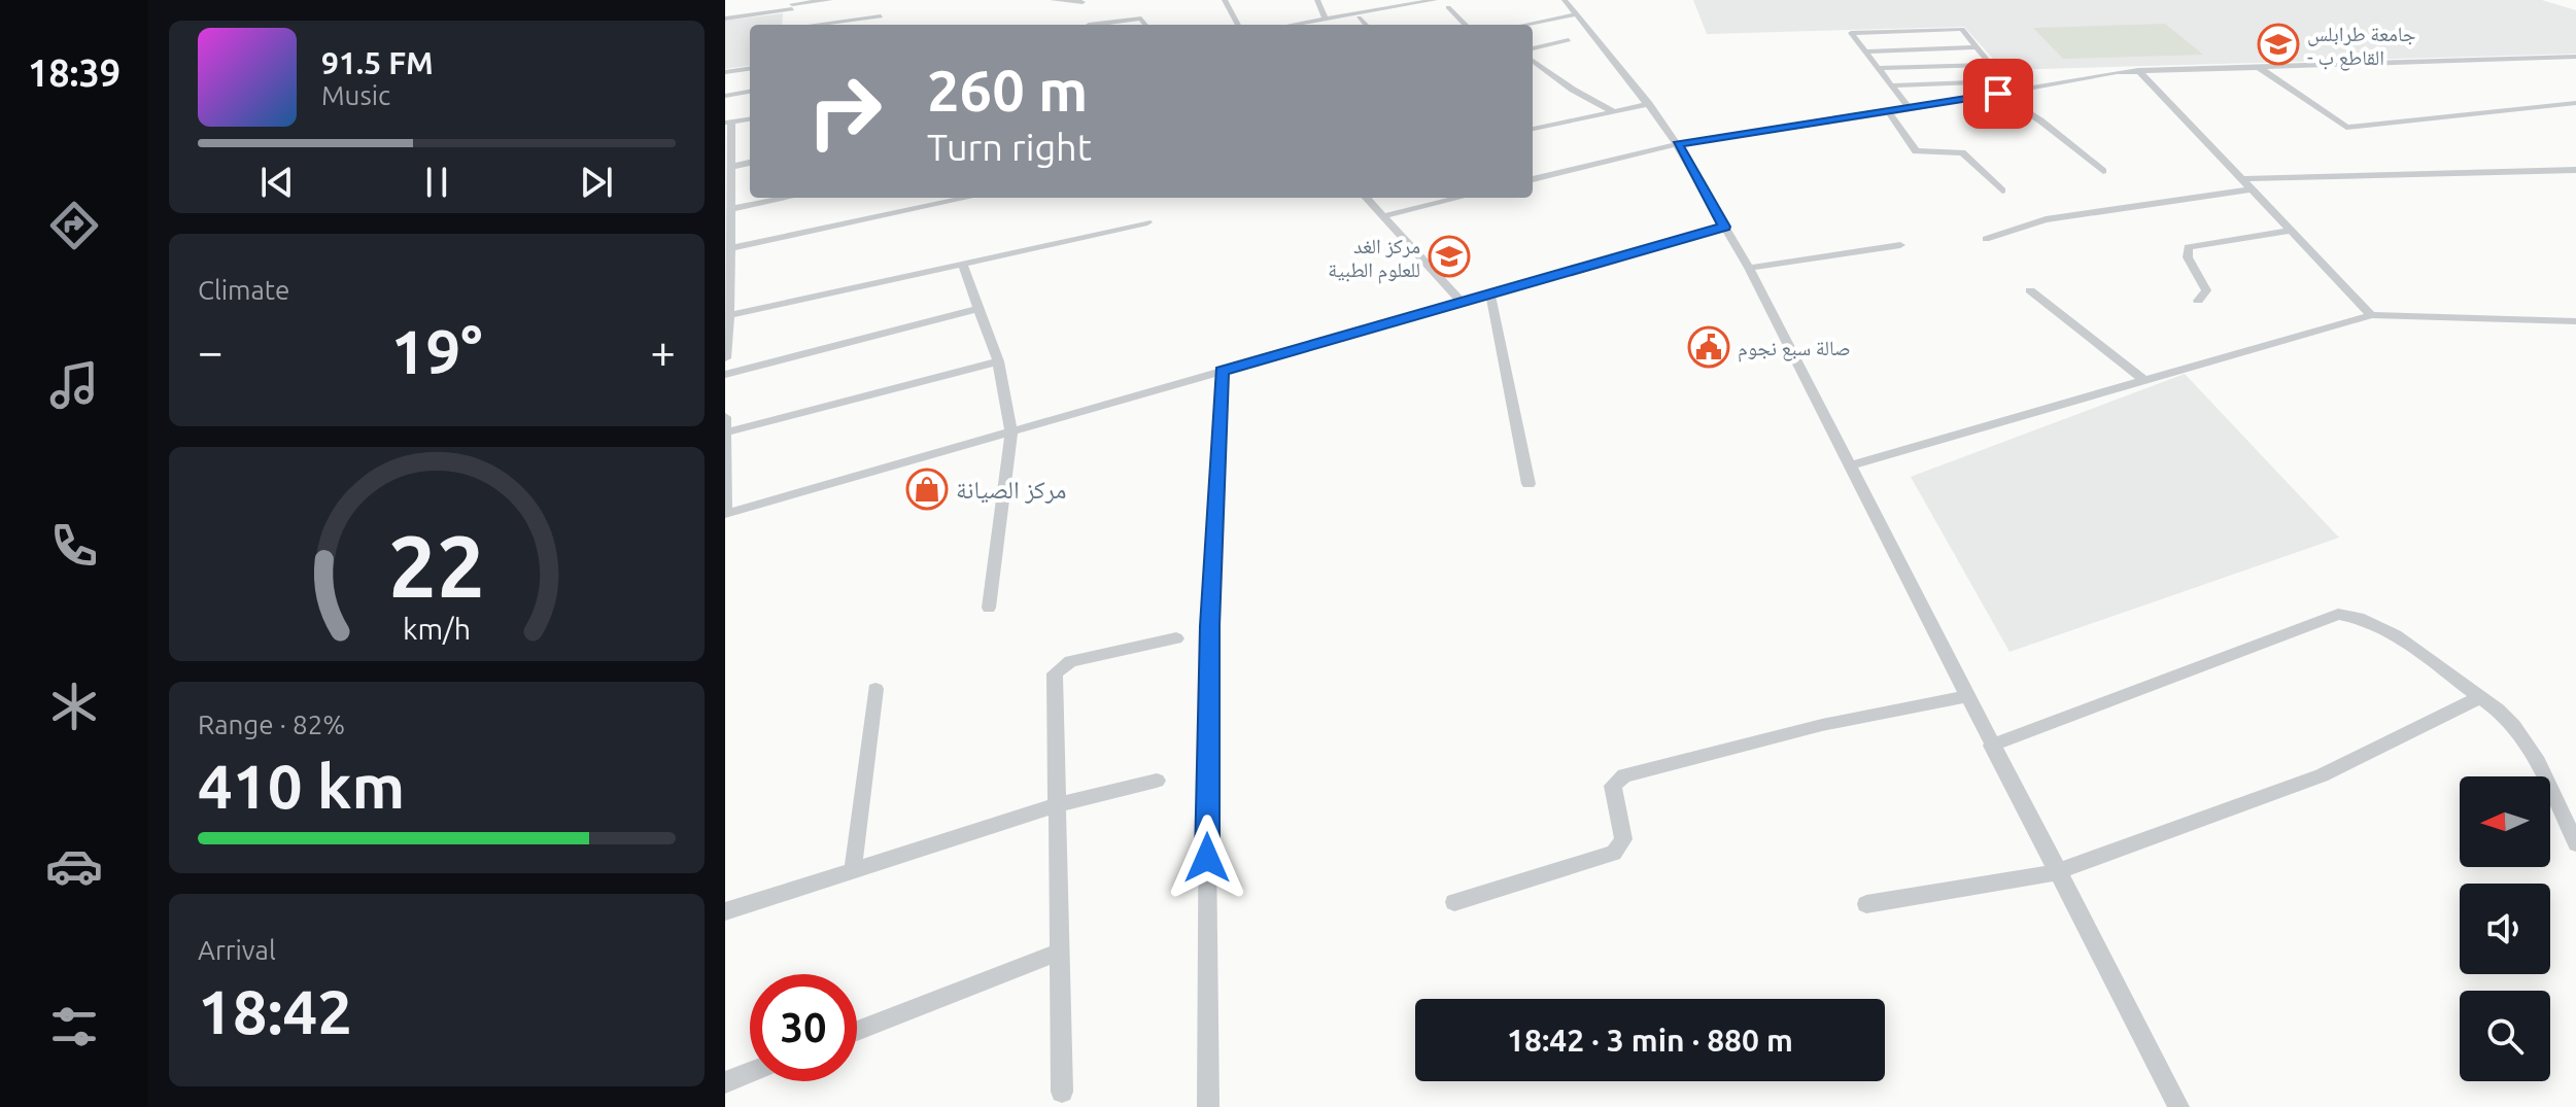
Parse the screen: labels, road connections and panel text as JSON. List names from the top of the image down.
{
  "places": {
    "school or university": ["جامعة طرابلس - القاطع ب", "مركز الغد للعلوم الطبية"],
    "public building": ["صالة سبع نجوم"],
    "shop": ["مركز الصيانة"]
  },
  "north": "left",
  "page": {
    "tabs": "18:39",
    "turn": ["260 m", "Turn right"],
    "song": ["91.5 FM", "Music"],
    "tile": [
      "Climate",
      ["Range · 82%", "410 km"],
      ["Arrival", "18:42"]
    ],
    "heat": ["−", "19°", "+"],
    "limit": "30",
    "trip": "18:42 · 3 min · 880 m",
    "gauge": ["22", "km/h"]
  }
}
